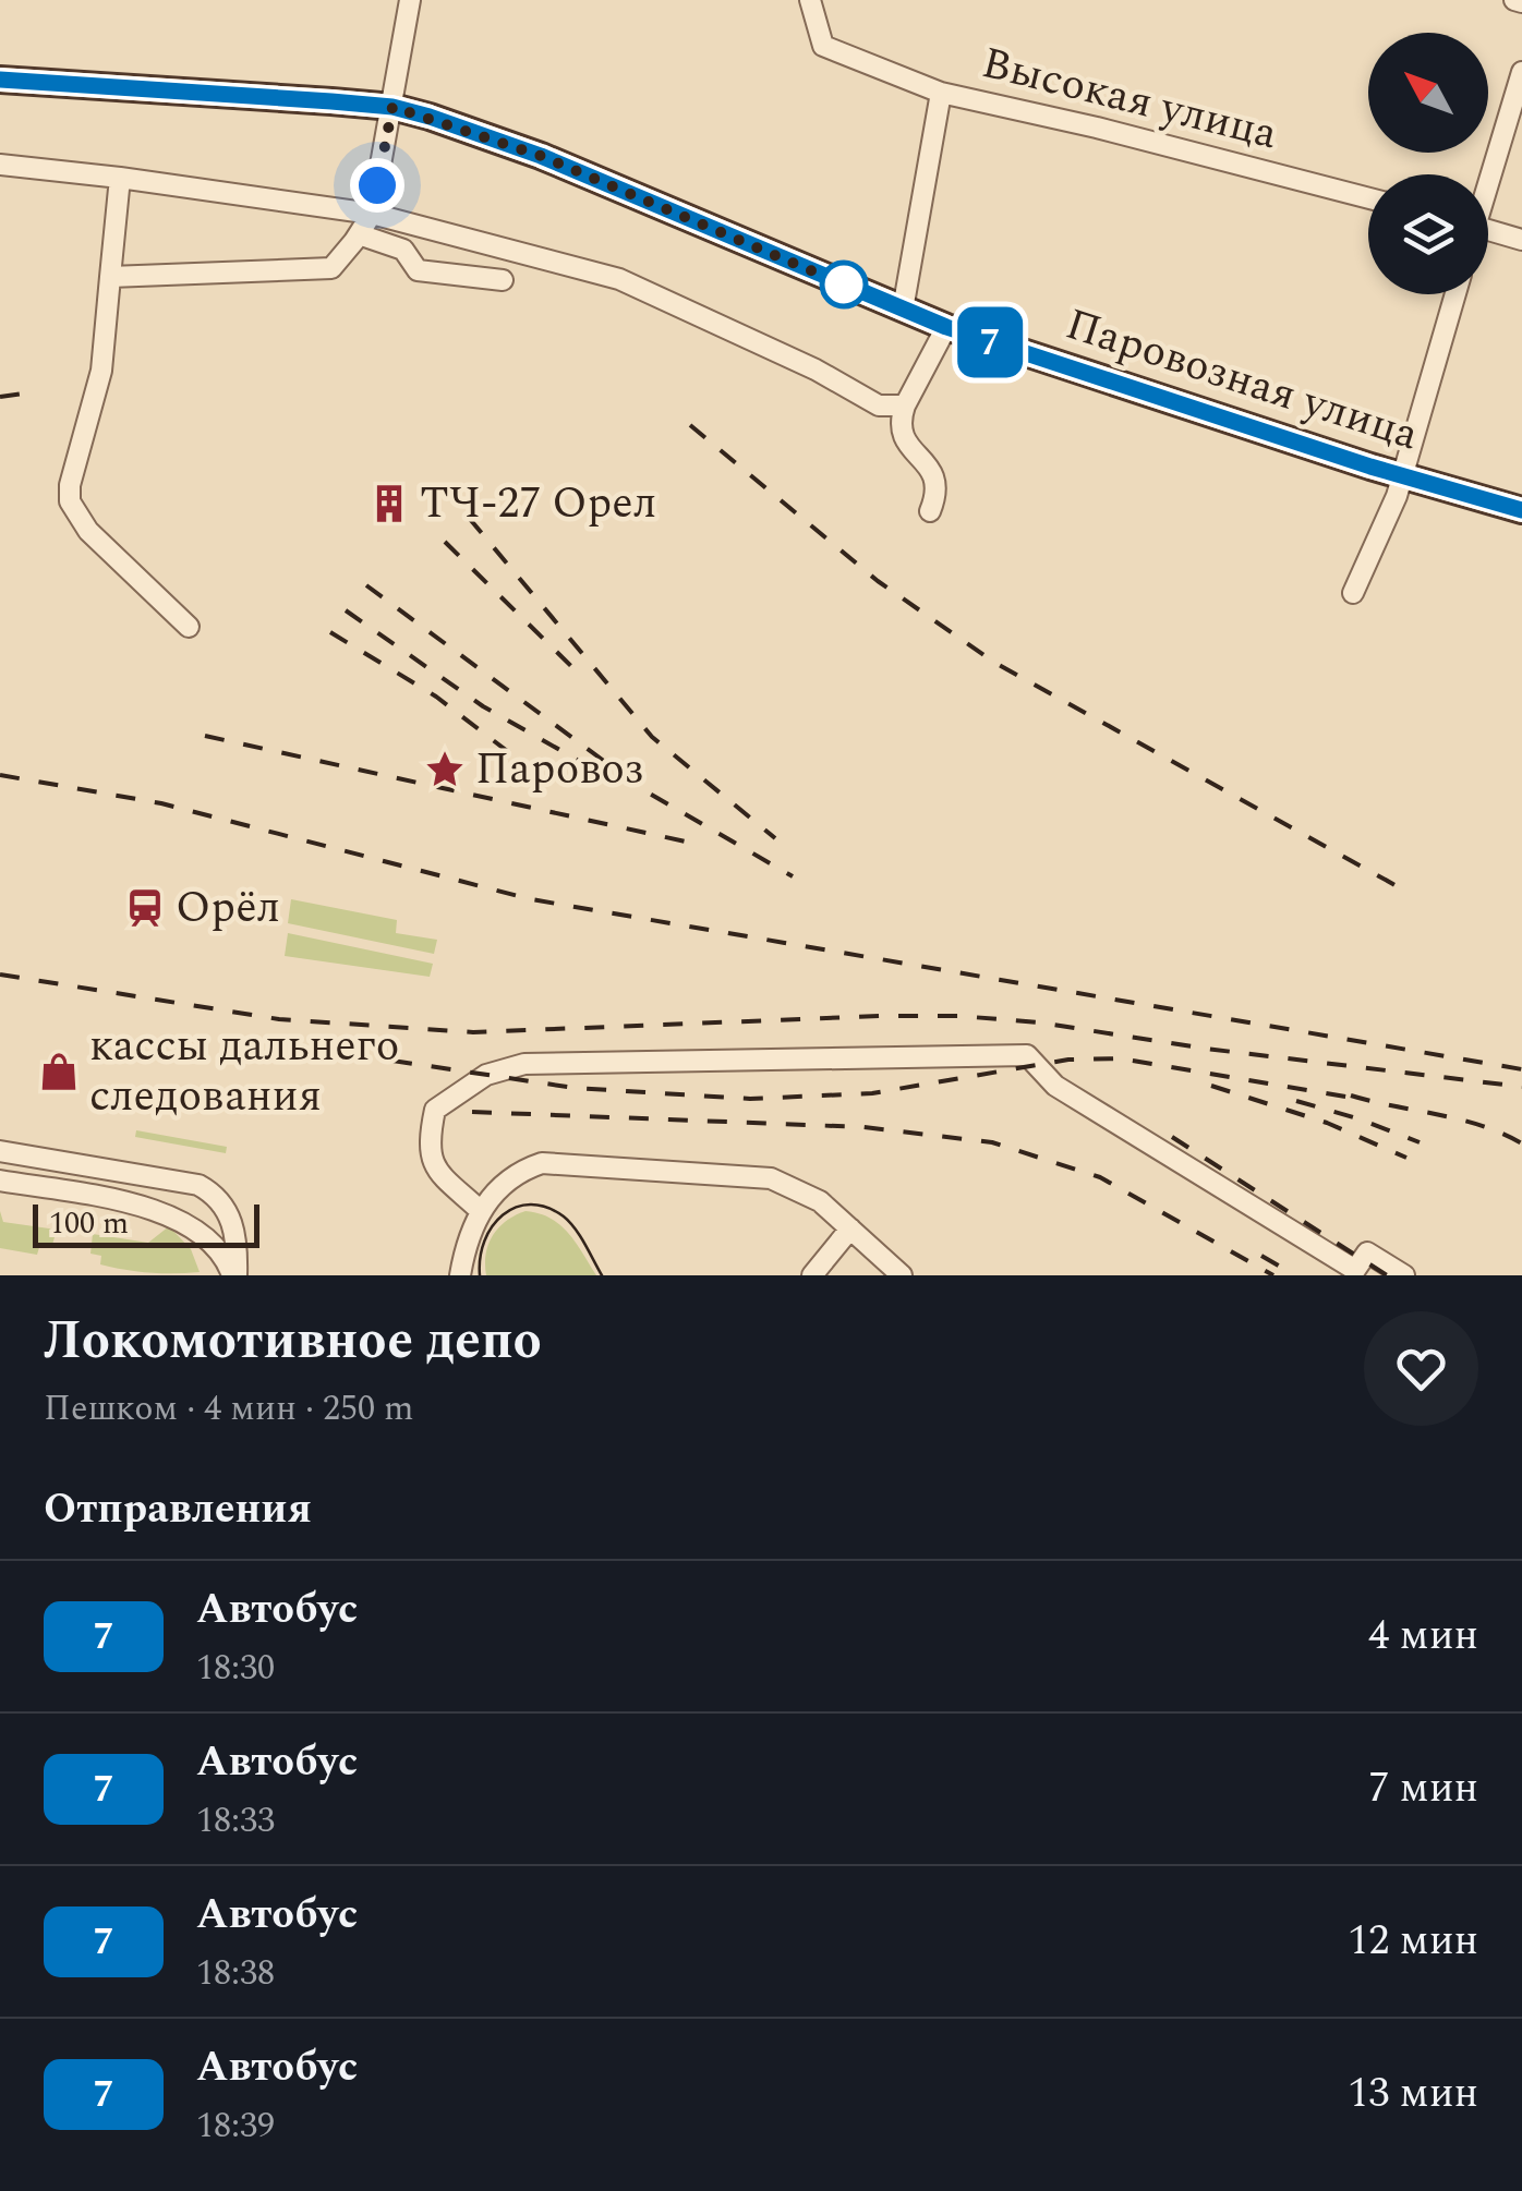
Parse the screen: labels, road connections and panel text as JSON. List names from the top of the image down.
{
  "streets": {
    "main road": ["Паровозная улица"],
    "street": ["Высокая улица"]
  },
  "crossings": [
    ["Высокая улица", "Паровозная улица"]
  ],
  "places": {
    "building": ["ТЧ-27 Орел"],
    "place": ["Паровоз"],
    "station": ["Орёл"],
    "shop": ["кассы дальнего следования"]
  },
  "lines": ["bus line 7"],
  "scale_bar": "100 m",
  "north": "top left",
  "page": {
    "on_map": "7",
    "scale": "100 m",
    "heading": [
      ["Локомотивное депо", "Пешком · 4 мин · 250 m"],
      "Отправления"
    ],
    "list": [
      {
        "mark": "7",
        "name": "Автобус",
        "note": "18:30",
        "value": "4 мин"
      },
      {
        "mark": "7",
        "name": "Автобус",
        "note": "18:33",
        "value": "7 мин"
      },
      {
        "mark": "7",
        "name": "Автобус",
        "note": "18:38",
        "value": "12 мин"
      },
      {
        "mark": "7",
        "name": "Автобус",
        "note": "18:39",
        "value": "13 мин"
      }
    ]
  }
}
